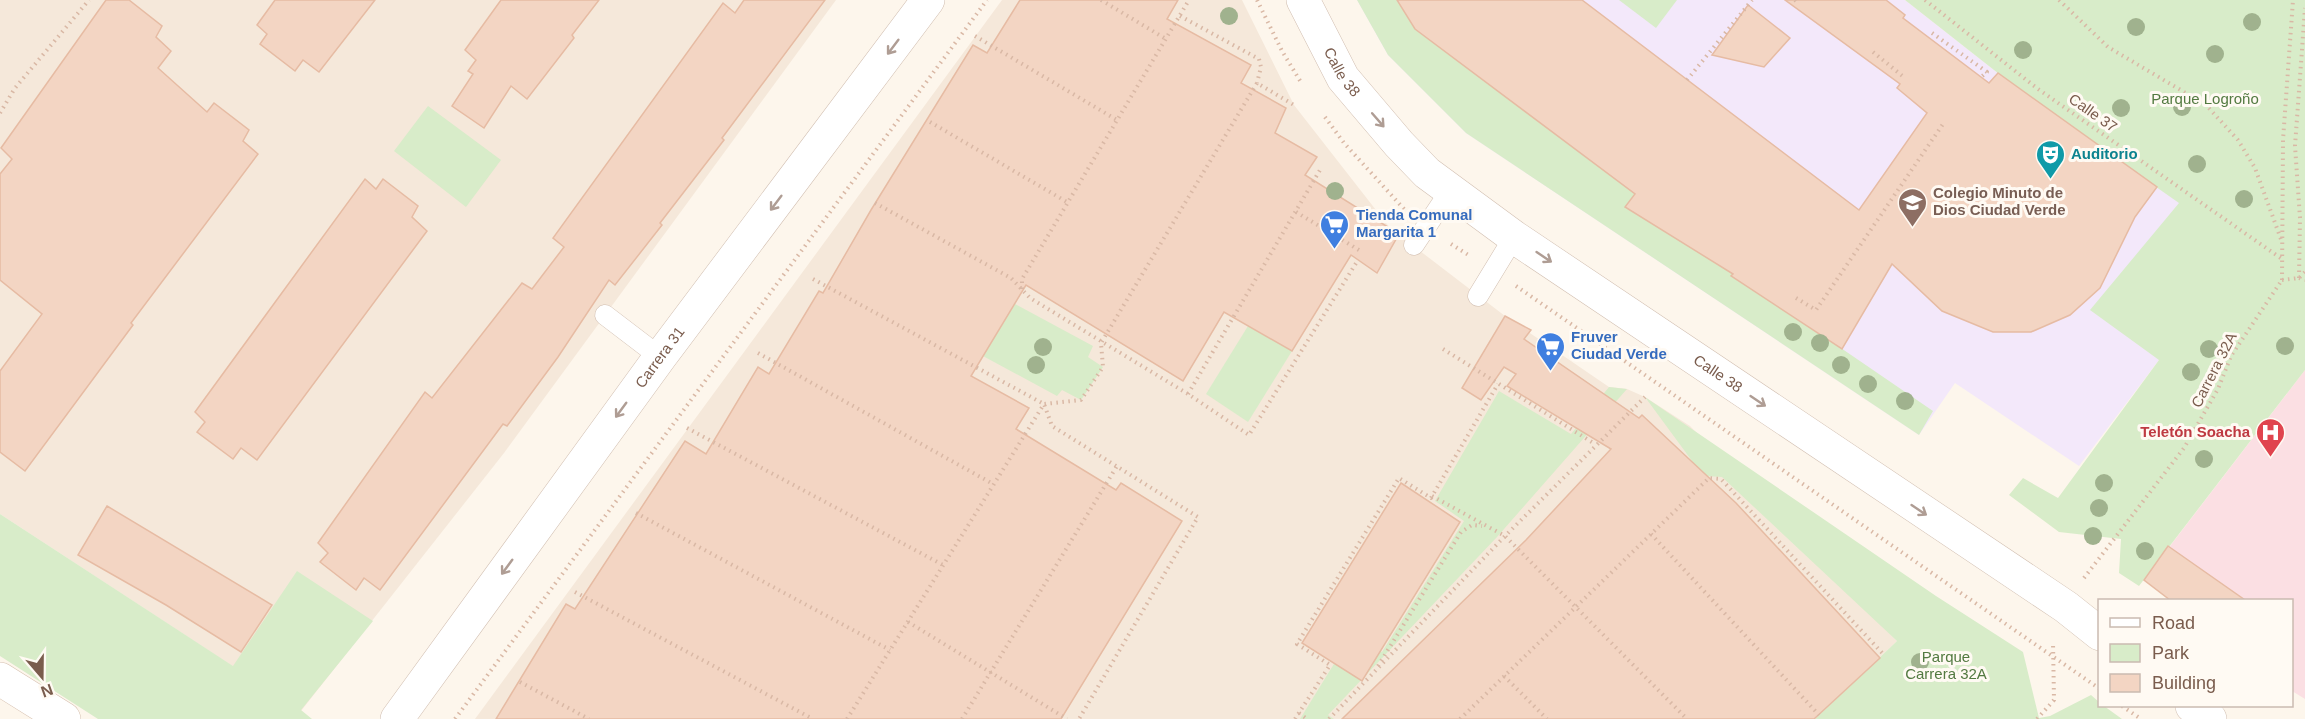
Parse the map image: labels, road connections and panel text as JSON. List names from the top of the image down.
{
  "streets": {
    "street": ["Calle 38", "Carrera 31"],
    "path": ["Calle 37", "Carrera 32A"]
  },
  "one_way": ["Calle 38", "Carrera 31"],
  "parks": ["Parque Logroño", "Parque Carrera 32A"],
  "places": {
    "theatre": ["Auditorio"],
    "school or university": ["Colegio Minuto de Dios Ciudad Verde"],
    "supermarket": ["Tienda Comunal Margarita 1", "Fruver Ciudad Verde"],
    "hospital": ["Teletón Soacha"]
  },
  "legend": ["Road", "Park", "Building"],
  "north": "bottom"
}
